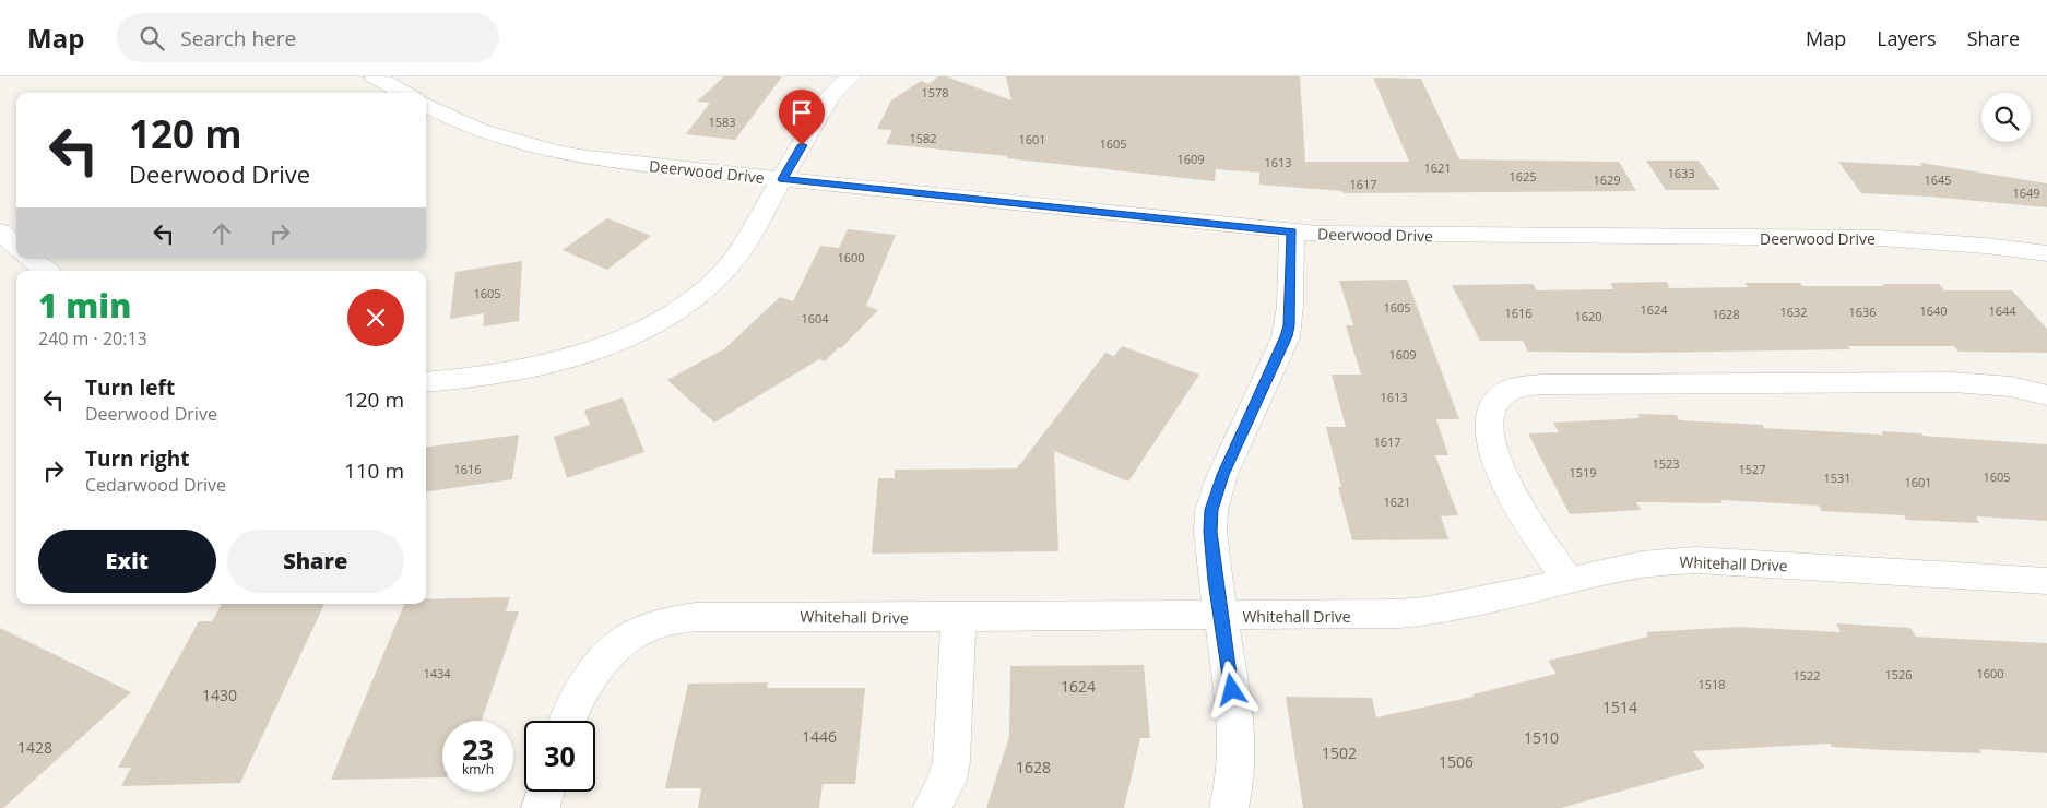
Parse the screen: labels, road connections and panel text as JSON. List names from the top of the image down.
{
  "streets": {
    "street": ["Deerwood Drive", "Whitehall Drive"]
  },
  "house_numbers": [
    "1578",
    "1583",
    "1582",
    "1601",
    "1605",
    "1609",
    "1613",
    "1621",
    "1633",
    "1625",
    "1629",
    "1645",
    "1617",
    "1649",
    "1600",
    "1605",
    "1605",
    "1624",
    "1640",
    "1644",
    "1632",
    "1636",
    "1616",
    "1628",
    "1620",
    "1604",
    "1609",
    "1613",
    "1617",
    "1523",
    "1616",
    "1527",
    "1519",
    "1605",
    "1531",
    "1601",
    "1621",
    "1434",
    "1600",
    "1526",
    "1522",
    "1518",
    "1624",
    "1430",
    "1514",
    "1446",
    "1510",
    "1428",
    "1502",
    "1506",
    "1628"
  ],
  "page": {
    "header": "Map",
    "search": "Search here",
    "nav": ["Map", "Layers", "Share"],
    "turn": ["120 m", "Deerwood Drive"],
    "heading": ["1 min", "240 m · 20:13"],
    "list": [
      {
        "name": "Turn left",
        "note": "Deerwood Drive",
        "value": "120 m"
      },
      {
        "name": "Turn right",
        "note": "Cedarwood Drive",
        "value": "110 m"
      }
    ],
    "buttons": ["Exit", "Share"],
    "speed": "23 km/h",
    "limit": "30"
  }
}
